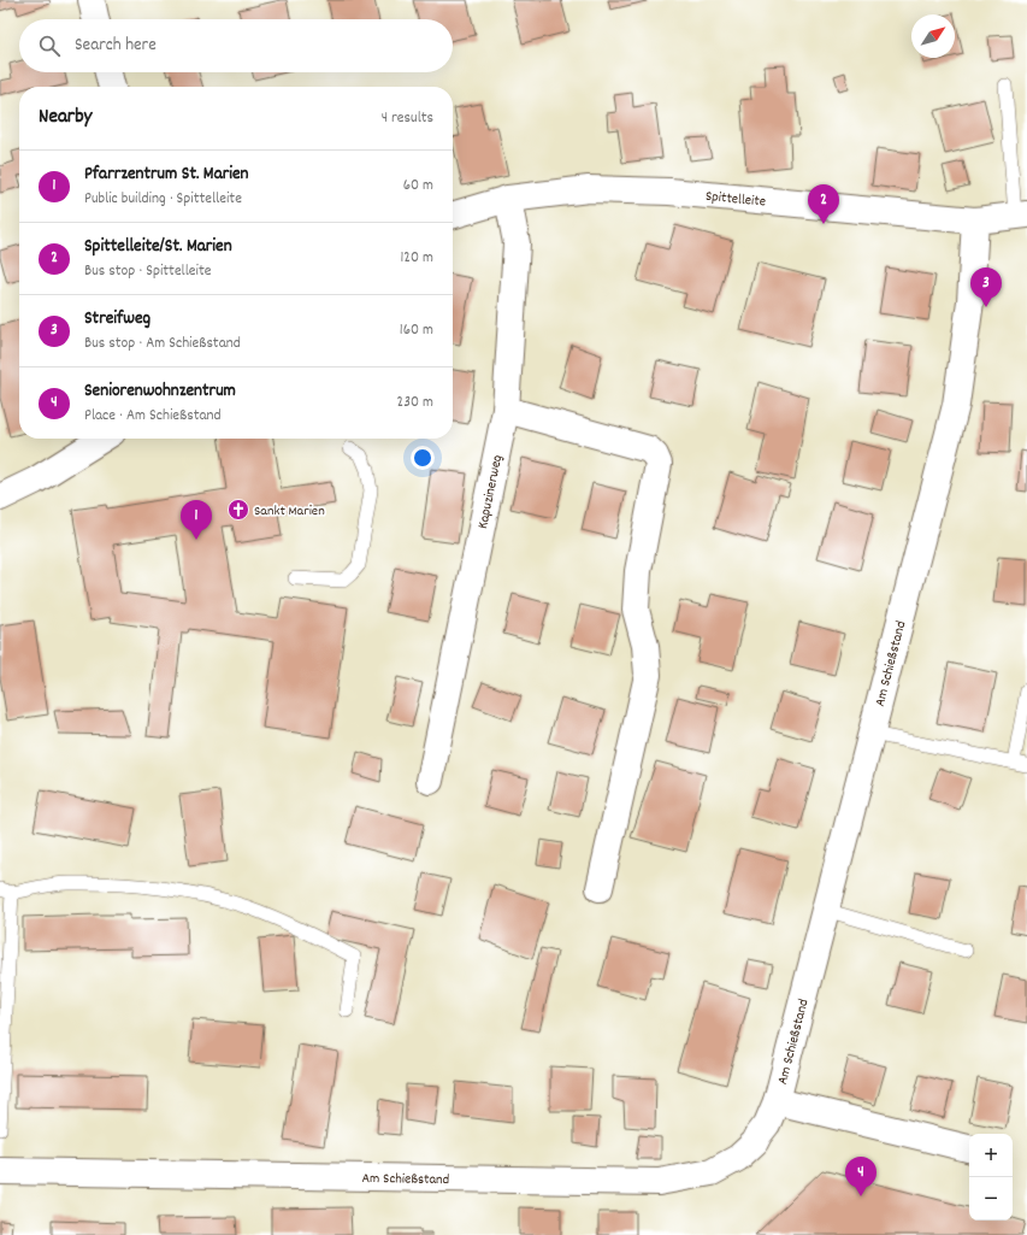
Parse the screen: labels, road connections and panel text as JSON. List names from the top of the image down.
{
  "streets": {
    "street": ["Spittelleite", "Kapuzinerweg", "Am Schießstand"]
  },
  "crossings": [
    ["Spittelleite", "Kapuzinerweg"],
    ["Spittelleite", "Am Schießstand"]
  ],
  "places": {
    "church": ["Sankt Marien"]
  },
  "north": "top right",
  "page": {
    "search": "Search here",
    "heading": ["Nearby", "4 results"],
    "list": [
      {
        "mark": "1",
        "name": "Pfarrzentrum St. Marien",
        "note": "Public building · Spittelleite",
        "value": "60 m"
      },
      {
        "mark": "2",
        "name": "Spittelleite/St. Marien",
        "note": "Bus stop · Spittelleite",
        "value": "120 m"
      },
      {
        "mark": "3",
        "name": "Streifweg",
        "note": "Bus stop · Am Schießstand",
        "value": "160 m"
      },
      {
        "mark": "4",
        "name": "Seniorenwohnzentrum",
        "note": "Place · Am Schießstand",
        "value": "230 m"
      }
    ],
    "pins": [
      "2",
      "3",
      "1",
      "4"
    ],
    "map_buttons": ["+", "−"]
  }
}
